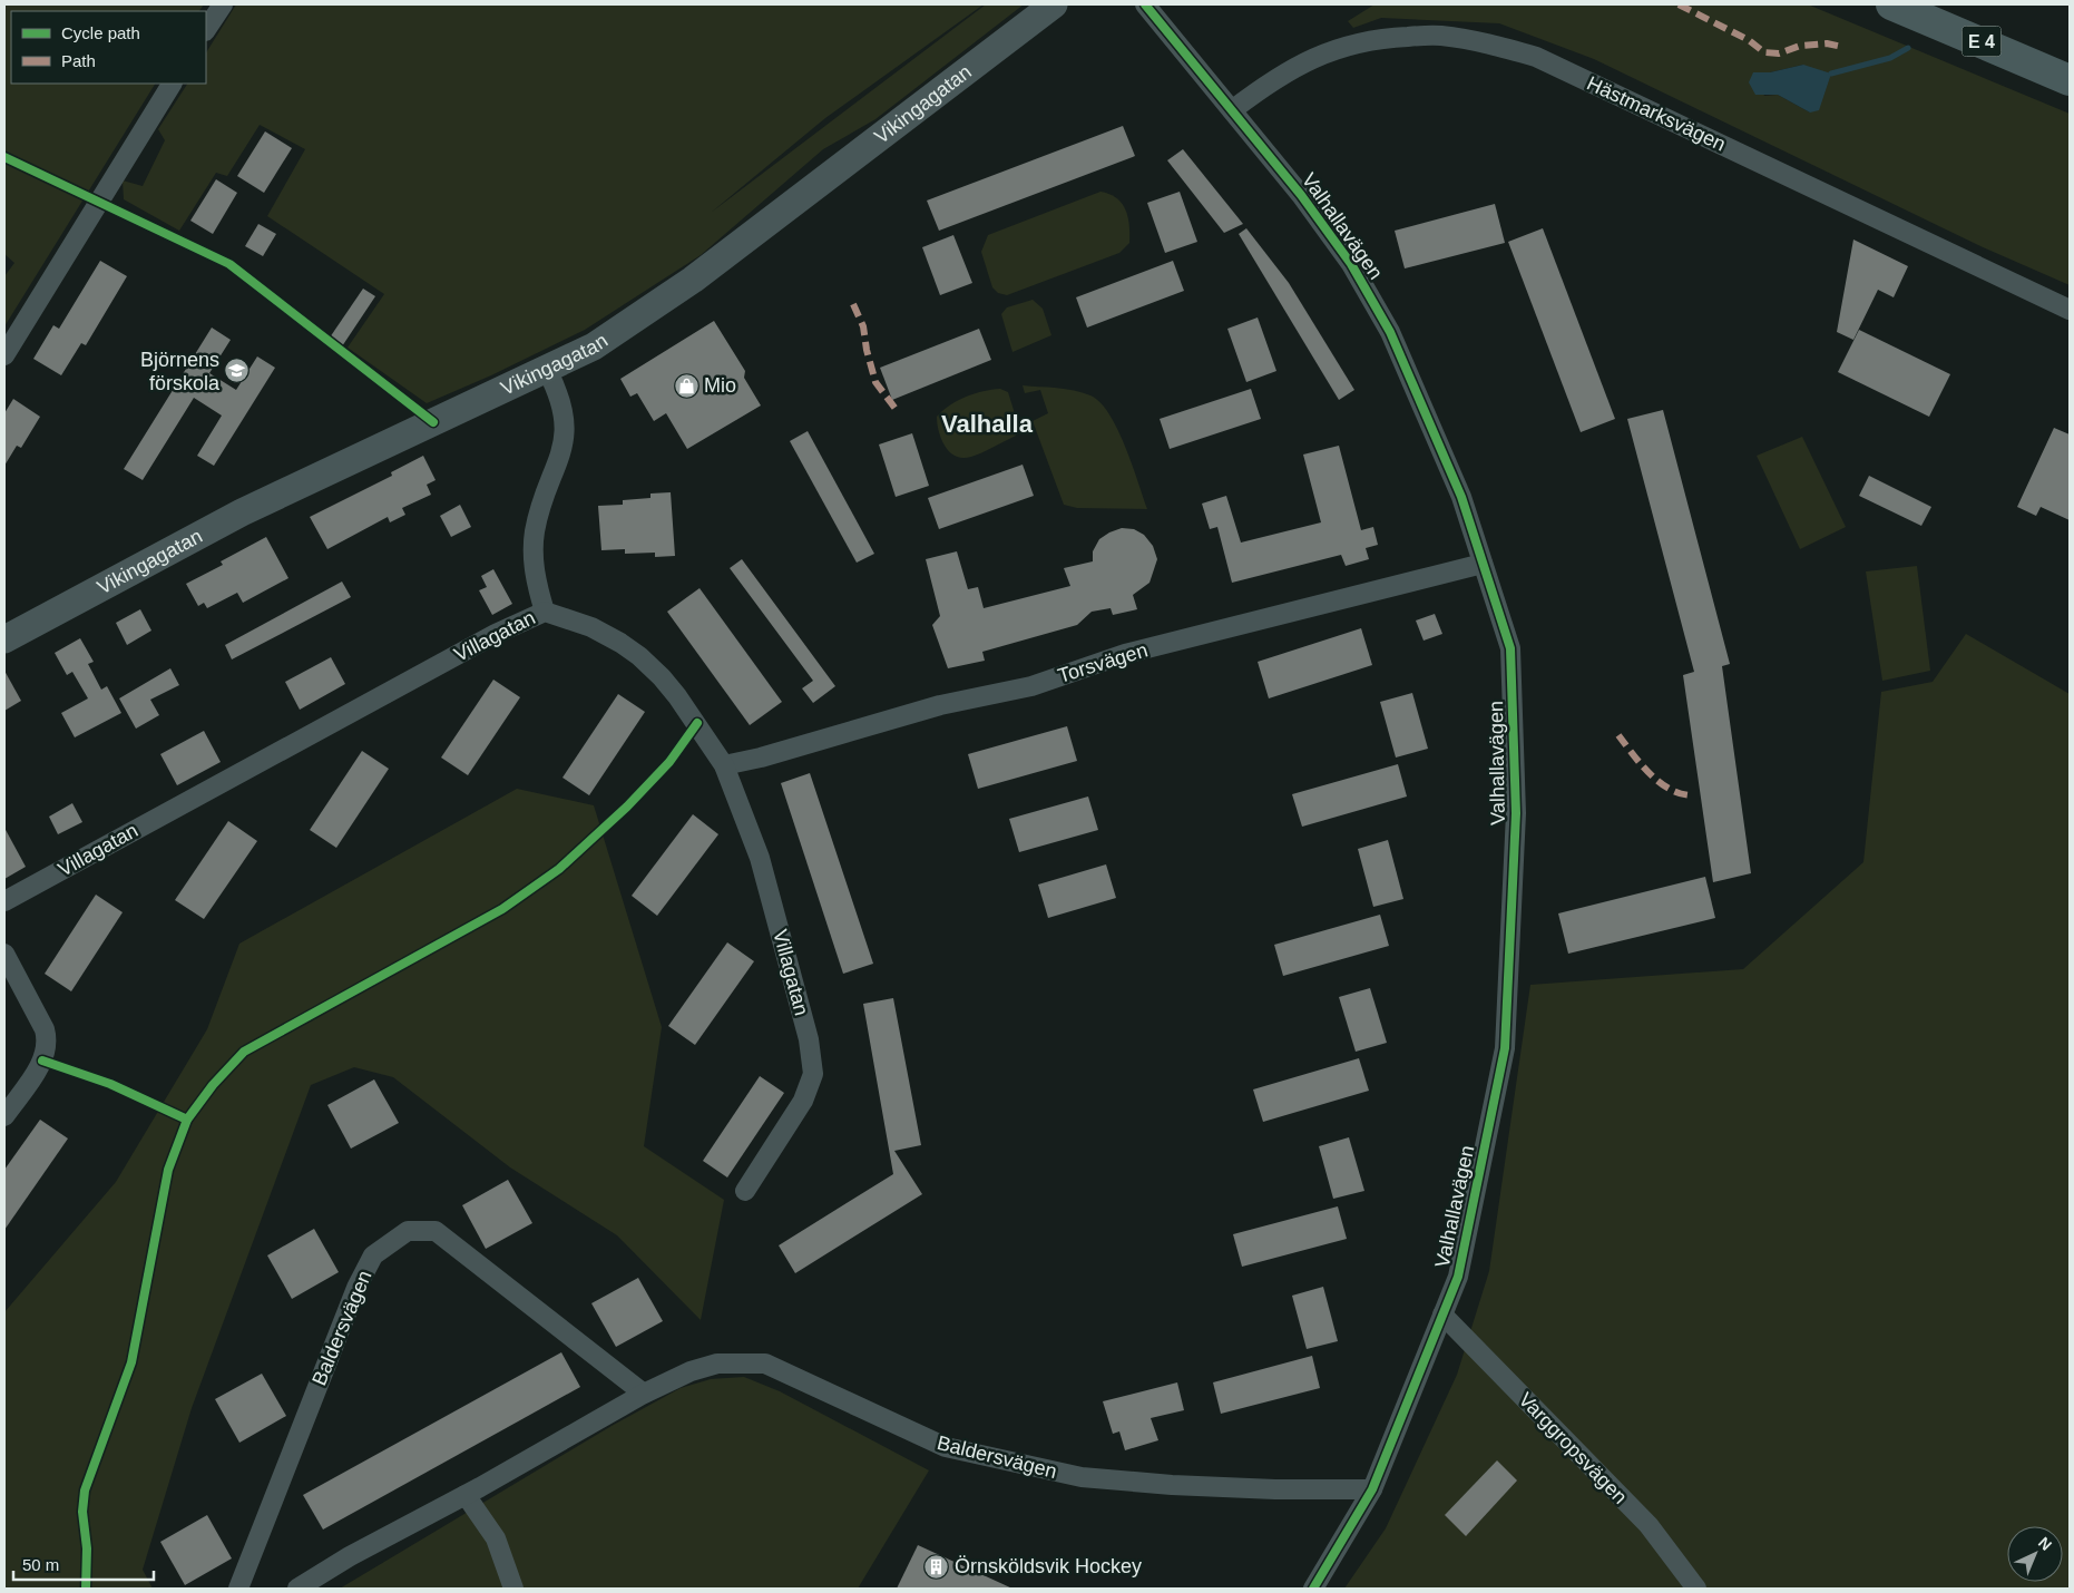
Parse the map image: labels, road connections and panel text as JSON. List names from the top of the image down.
{
  "streets": {
    "highway": ["E 4"],
    "street": [
      "Vikingagatan",
      "Hästmarksvägen",
      "Valhallavägen",
      "Villagatan",
      "Torsvägen",
      "Baldersvägen",
      "Varggropsvägen"
    ]
  },
  "crossings": [
    ["Hästmarksvägen", "Valhallavägen"],
    ["Valhallavägen", "Torsvägen"],
    ["Valhallavägen", "Baldersvägen"],
    ["Valhallavägen", "Varggropsvägen"],
    ["Villagatan", "Torsvägen"]
  ],
  "districts": ["Valhalla"],
  "places": {
    "school or university": ["Björnens förskola"],
    "shop": ["Mio"],
    "building": ["Örnsköldsvik Hockey"]
  },
  "legend": ["Cycle path", "Path"],
  "scale_bar": "50 m",
  "north": "top right"
}
